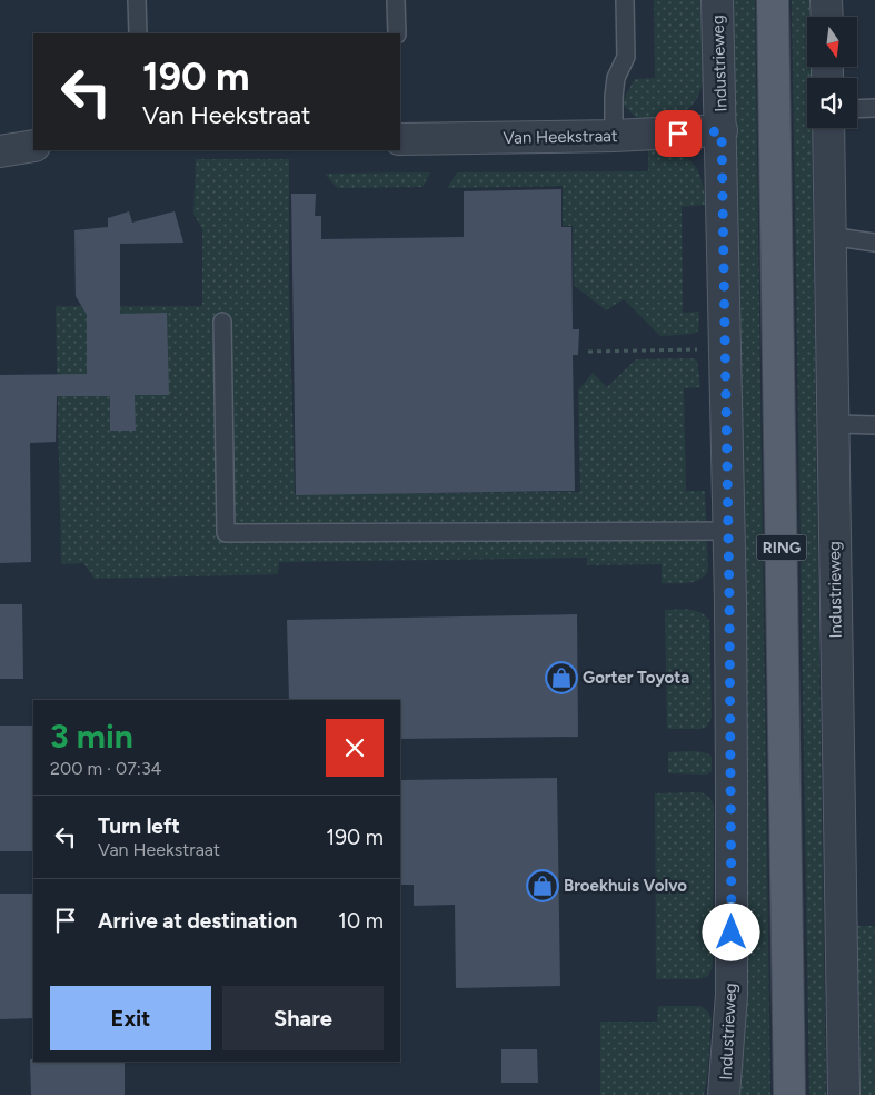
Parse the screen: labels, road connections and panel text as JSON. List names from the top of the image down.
{
  "streets": {
    "main road": ["RING"],
    "street": ["Industrieweg", "Van Heekstraat"]
  },
  "crossings": [
    ["Industrieweg", "Van Heekstraat"]
  ],
  "places": {
    "shop": ["Gorter Toyota", "Broekhuis Volvo"]
  },
  "north": "bottom",
  "page": {
    "turn": ["190 m", "Van Heekstraat"],
    "heading": ["3 min", "200 m · 07:34"],
    "list": [
      {
        "name": "Turn left",
        "note": "Van Heekstraat",
        "value": "190 m"
      },
      {
        "name": "Arrive at destination",
        "value": "10 m"
      }
    ],
    "buttons": ["Exit", "Share"]
  }
}
